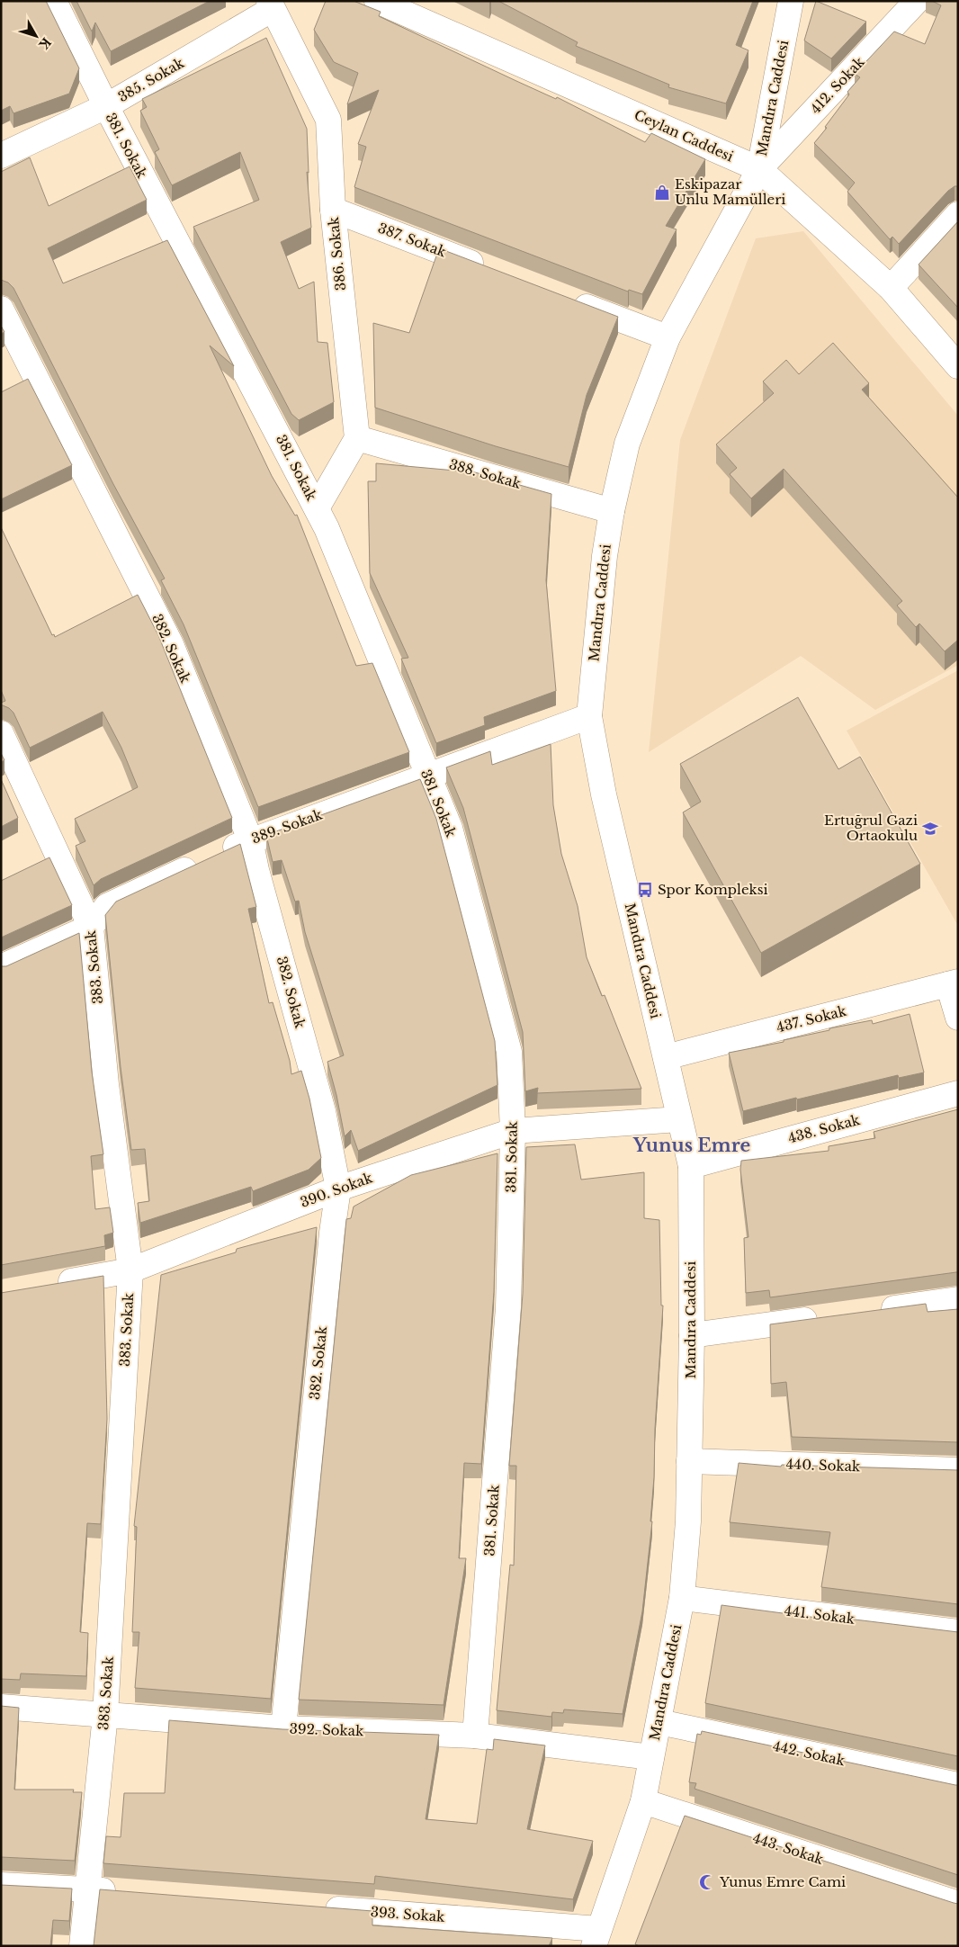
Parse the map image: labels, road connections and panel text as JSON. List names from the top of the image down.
{
  "streets": {
    "street": [
      "385. Sokak",
      "412. Sokak",
      "Mandıra Caddesi",
      "Ceylan Caddesi",
      "381. Sokak",
      "387. Sokak",
      "386. Sokak",
      "388. Sokak",
      "382. Sokak",
      "389. Sokak",
      "383. Sokak",
      "437. Sokak",
      "438. Sokak",
      "390. Sokak",
      "440. Sokak",
      "441. Sokak",
      "392. Sokak",
      "442. Sokak",
      "443. Sokak",
      "393. Sokak"
    ]
  },
  "crossings": [
    ["385. Sokak", "381. Sokak"],
    ["385. Sokak", "386. Sokak"],
    ["412. Sokak", "Mandıra Caddesi"],
    ["412. Sokak", "Ceylan Caddesi"],
    ["Mandıra Caddesi", "Ceylan Caddesi"],
    ["Mandıra Caddesi", "388. Sokak"],
    ["Mandıra Caddesi", "389. Sokak"],
    ["Mandıra Caddesi", "437. Sokak"],
    ["Mandıra Caddesi", "438. Sokak"],
    ["Mandıra Caddesi", "390. Sokak"],
    ["Mandıra Caddesi", "440. Sokak"],
    ["Mandıra Caddesi", "441. Sokak"],
    ["Mandıra Caddesi", "392. Sokak"],
    ["Mandıra Caddesi", "442. Sokak"],
    ["Mandıra Caddesi", "443. Sokak"],
    ["Mandıra Caddesi", "393. Sokak"],
    ["381. Sokak", "389. Sokak"],
    ["381. Sokak", "390. Sokak"],
    ["381. Sokak", "392. Sokak"],
    ["387. Sokak", "386. Sokak"],
    ["386. Sokak", "388. Sokak"],
    ["382. Sokak", "389. Sokak"],
    ["382. Sokak", "390. Sokak"],
    ["382. Sokak", "392. Sokak"],
    ["389. Sokak", "383. Sokak"],
    ["383. Sokak", "390. Sokak"],
    ["383. Sokak", "392. Sokak"]
  ],
  "districts": ["Yunus Emre"],
  "places": {
    "shop": ["Eskipazar Unlu Mamülleri"],
    "school or university": ["Ertuğrul Gazi Ortaokulu"],
    "bus stop": ["Spor Kompleksi"],
    "mosque": ["Yunus Emre Cami"]
  },
  "north": "bottom right"
}
